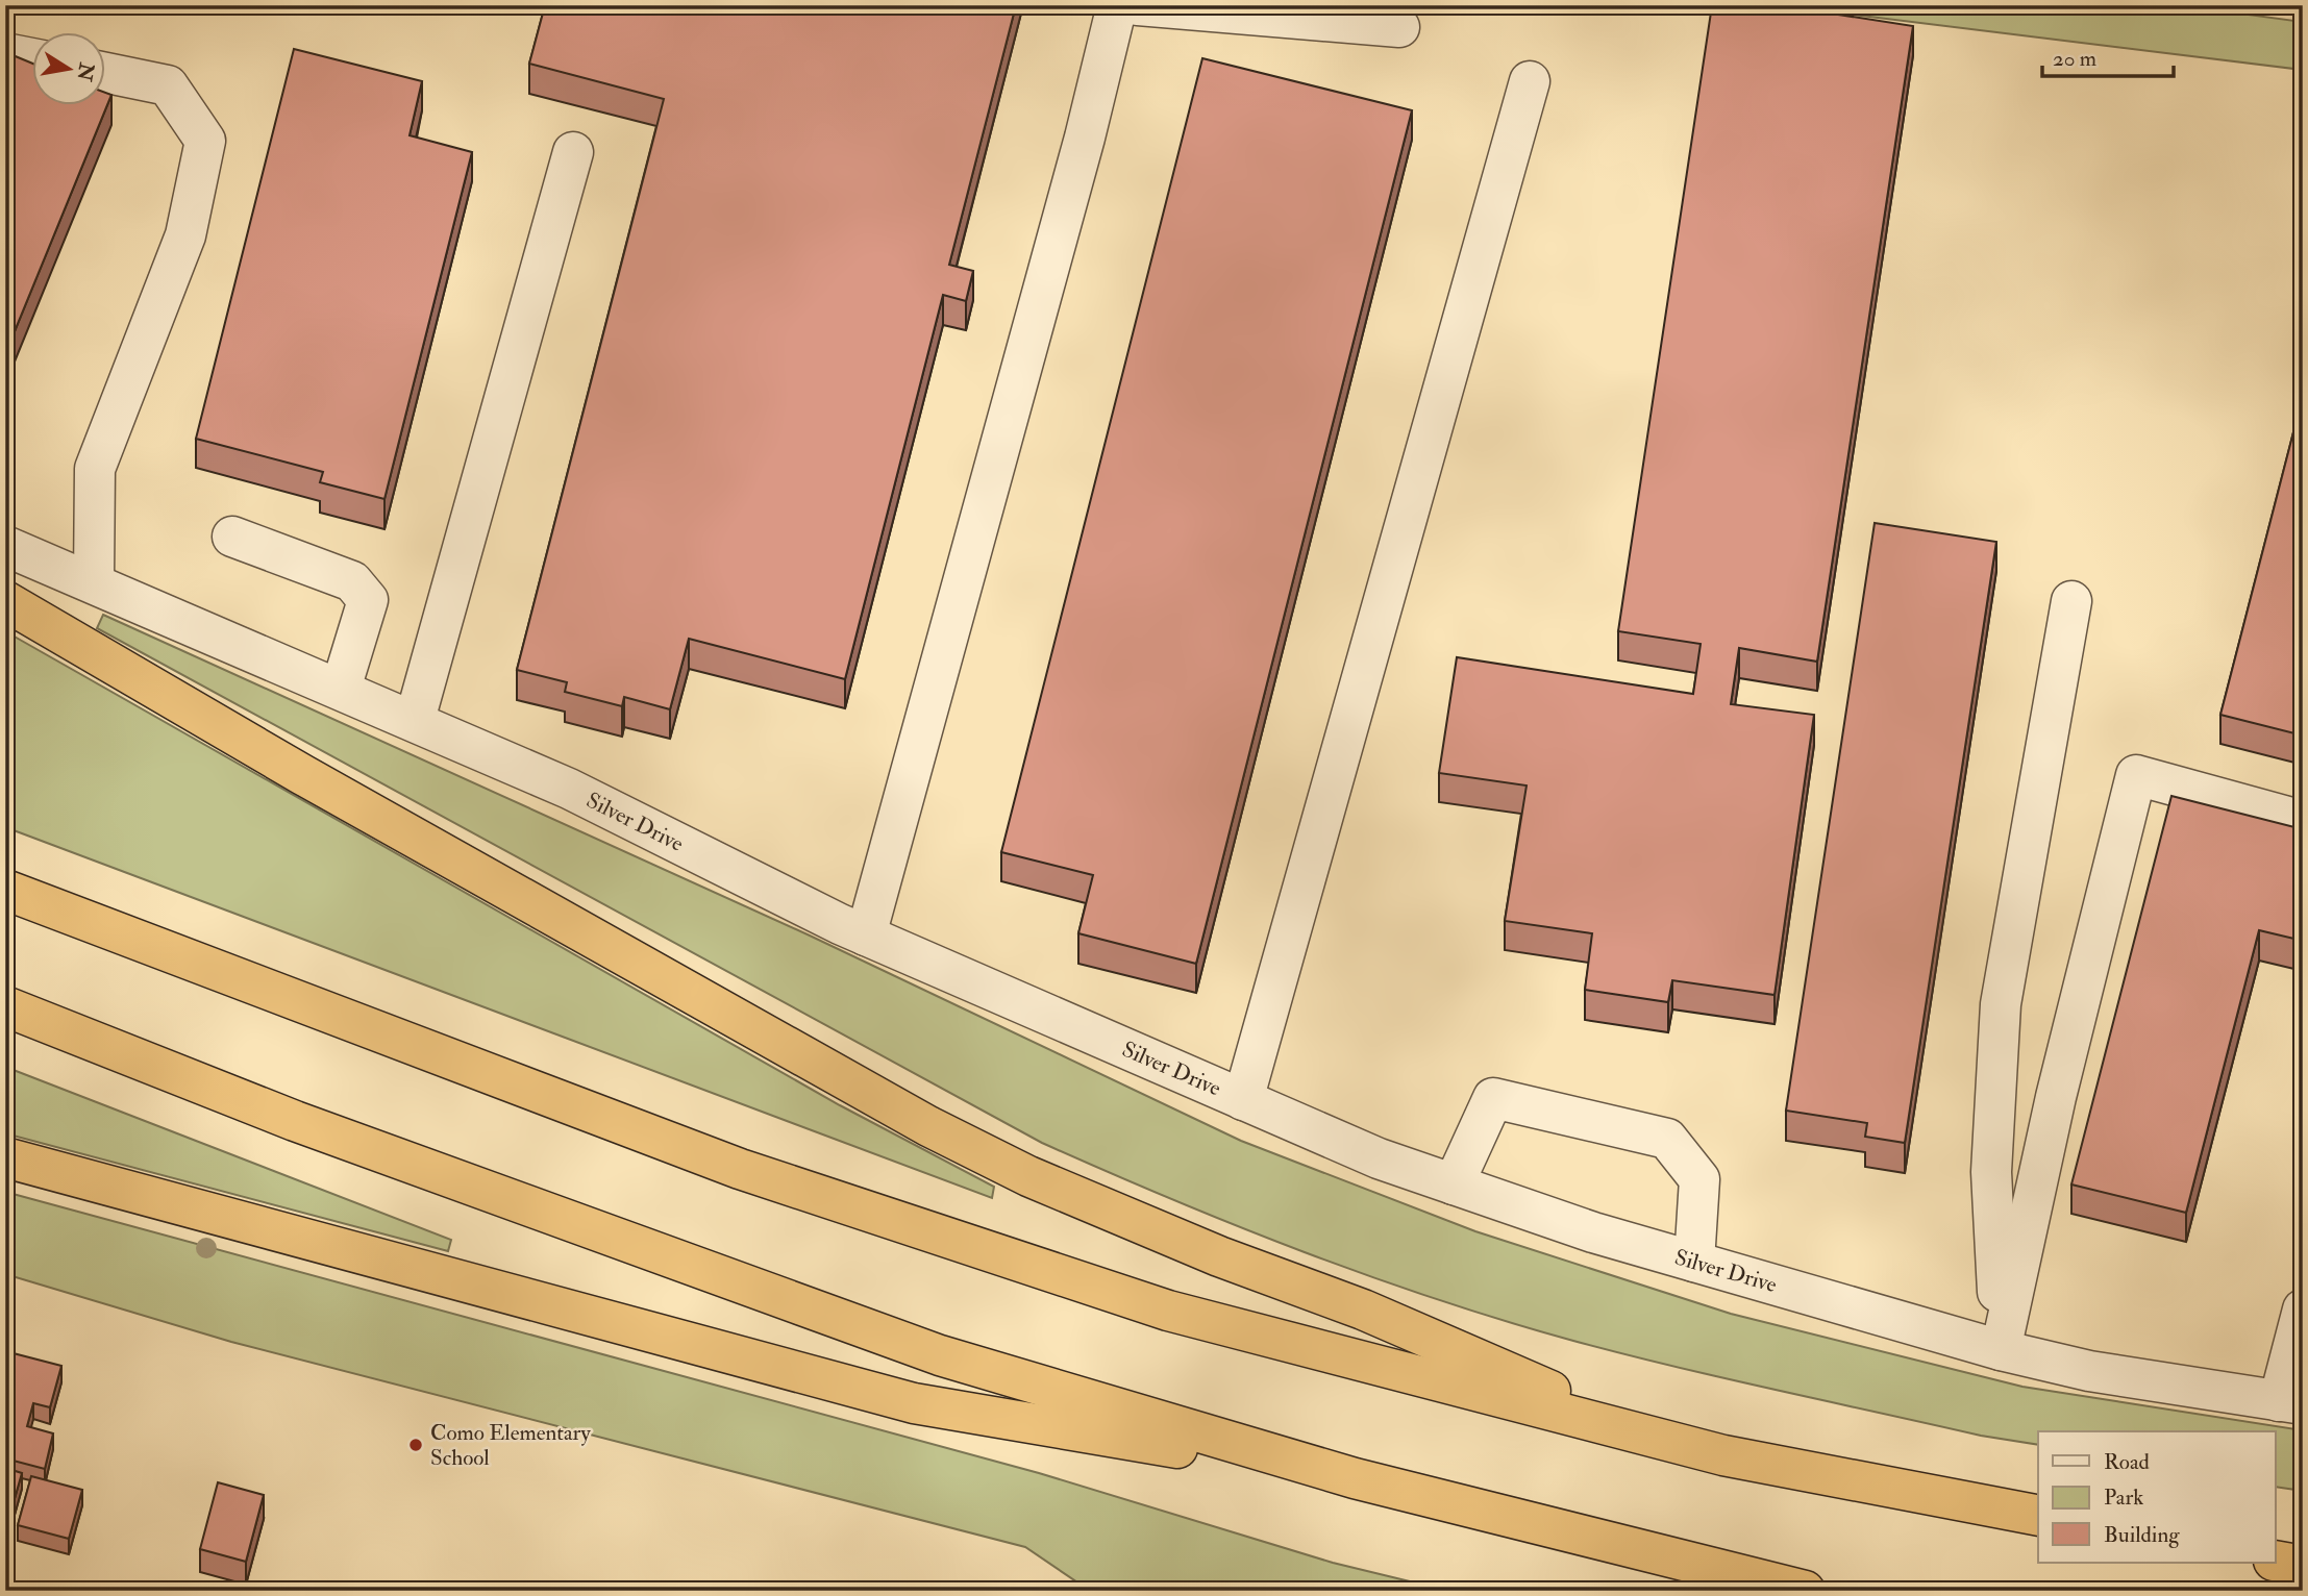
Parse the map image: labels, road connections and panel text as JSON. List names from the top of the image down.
{
  "streets": {
    "street": ["Silver Drive"]
  },
  "places": ["Como Elementary School"],
  "legend": ["Road", "Park", "Building"],
  "scale_bar": "20 m",
  "north": "right"
}
